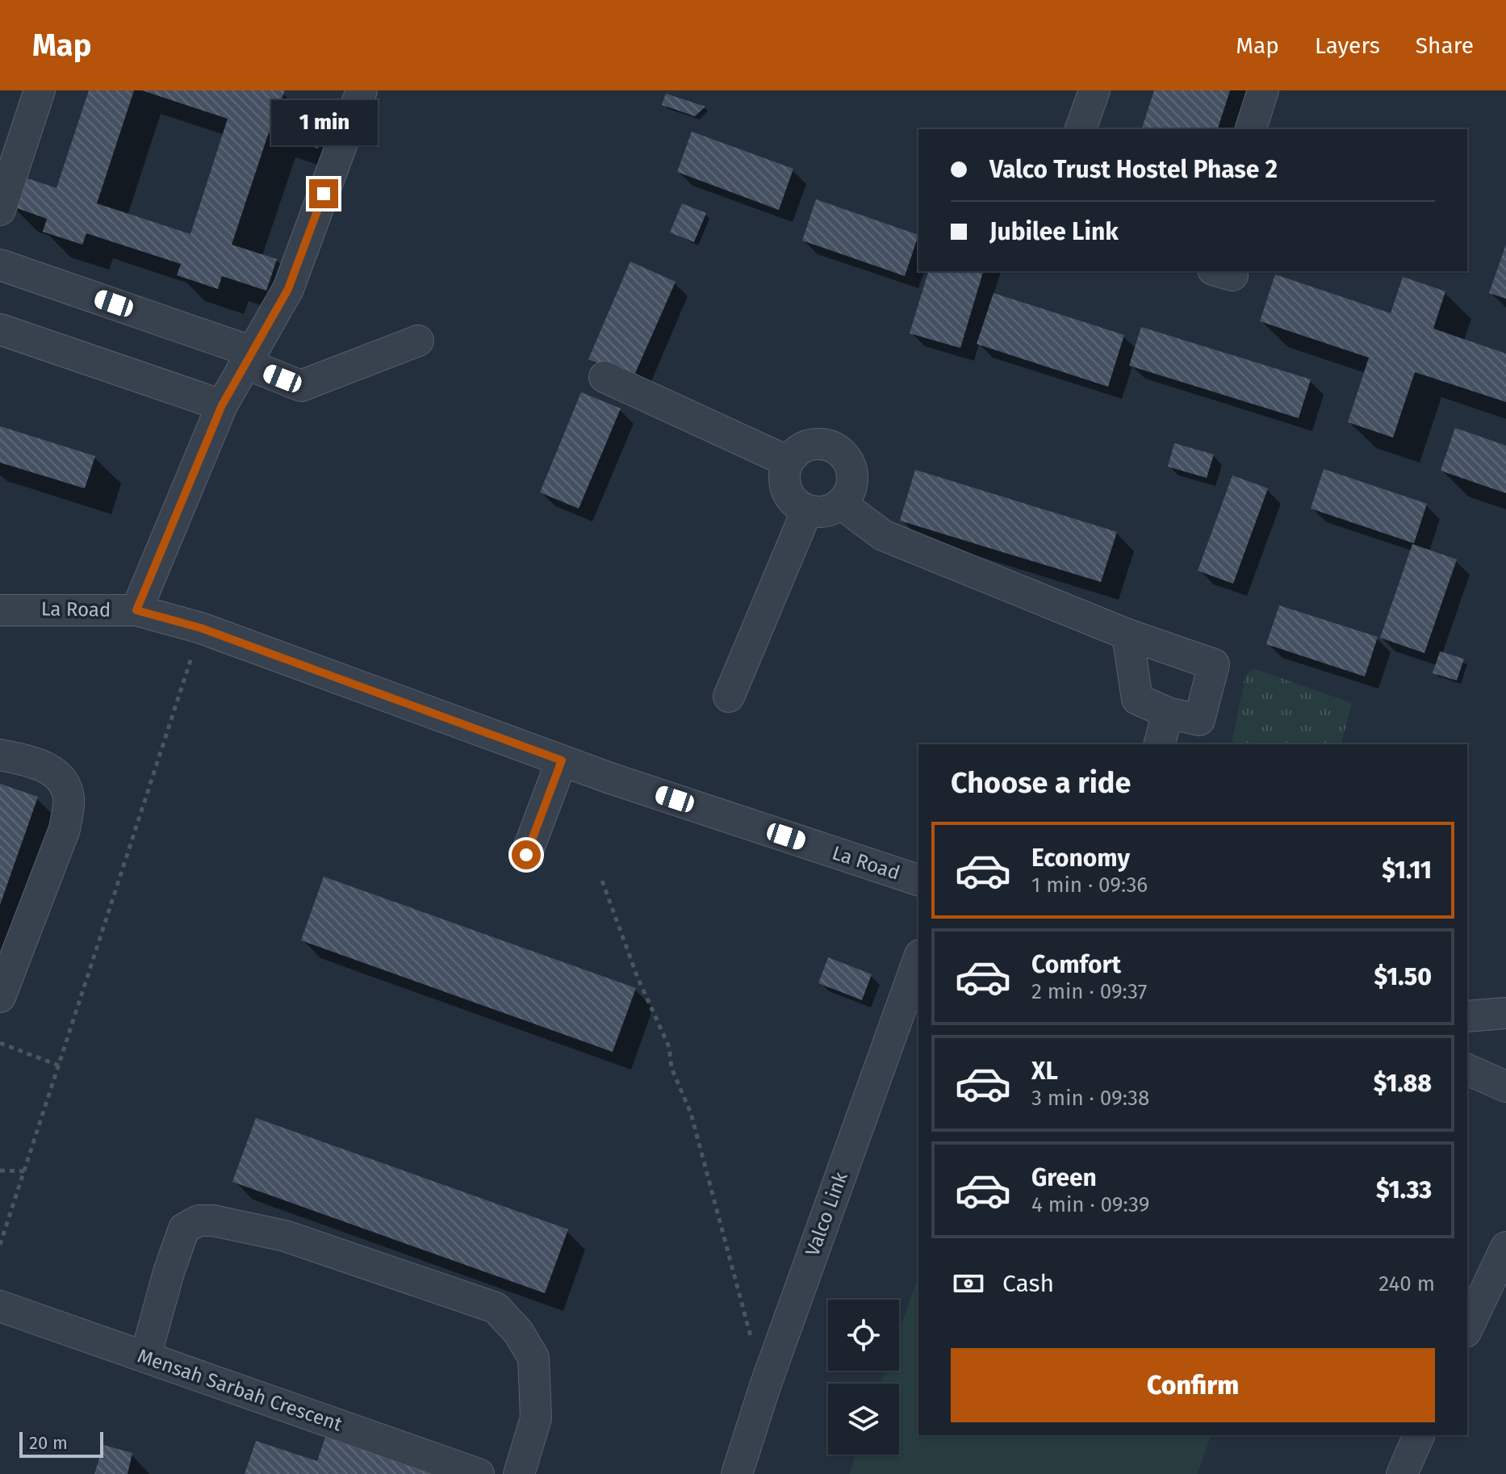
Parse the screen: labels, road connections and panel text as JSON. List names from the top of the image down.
{
  "streets": {
    "street": ["La Road", "Valco Link", "Mensah Sarbah Crescent"]
  },
  "scale_bar": "20 m",
  "page": {
    "header": "Map",
    "nav": ["Map", "Layers", "Share"],
    "bubble": "1 min",
    "banner": ["Valco Trust Hostel Phase 2", "Jubilee Link"],
    "heading": "Choose a ride",
    "list": [
      {
        "name": "Economy",
        "note": "1 min · 09:36",
        "value": "$1.11"
      },
      {
        "name": "Comfort",
        "note": "2 min · 09:37",
        "value": "$1.50"
      },
      {
        "name": "XL",
        "note": "3 min · 09:38",
        "value": "$1.88"
      },
      {
        "name": "Green",
        "note": "4 min · 09:39",
        "value": "$1.33"
      }
    ],
    "pay": ["Cash", "240 m"],
    "buttons": "Confirm",
    "scale": "20 m"
  }
}
